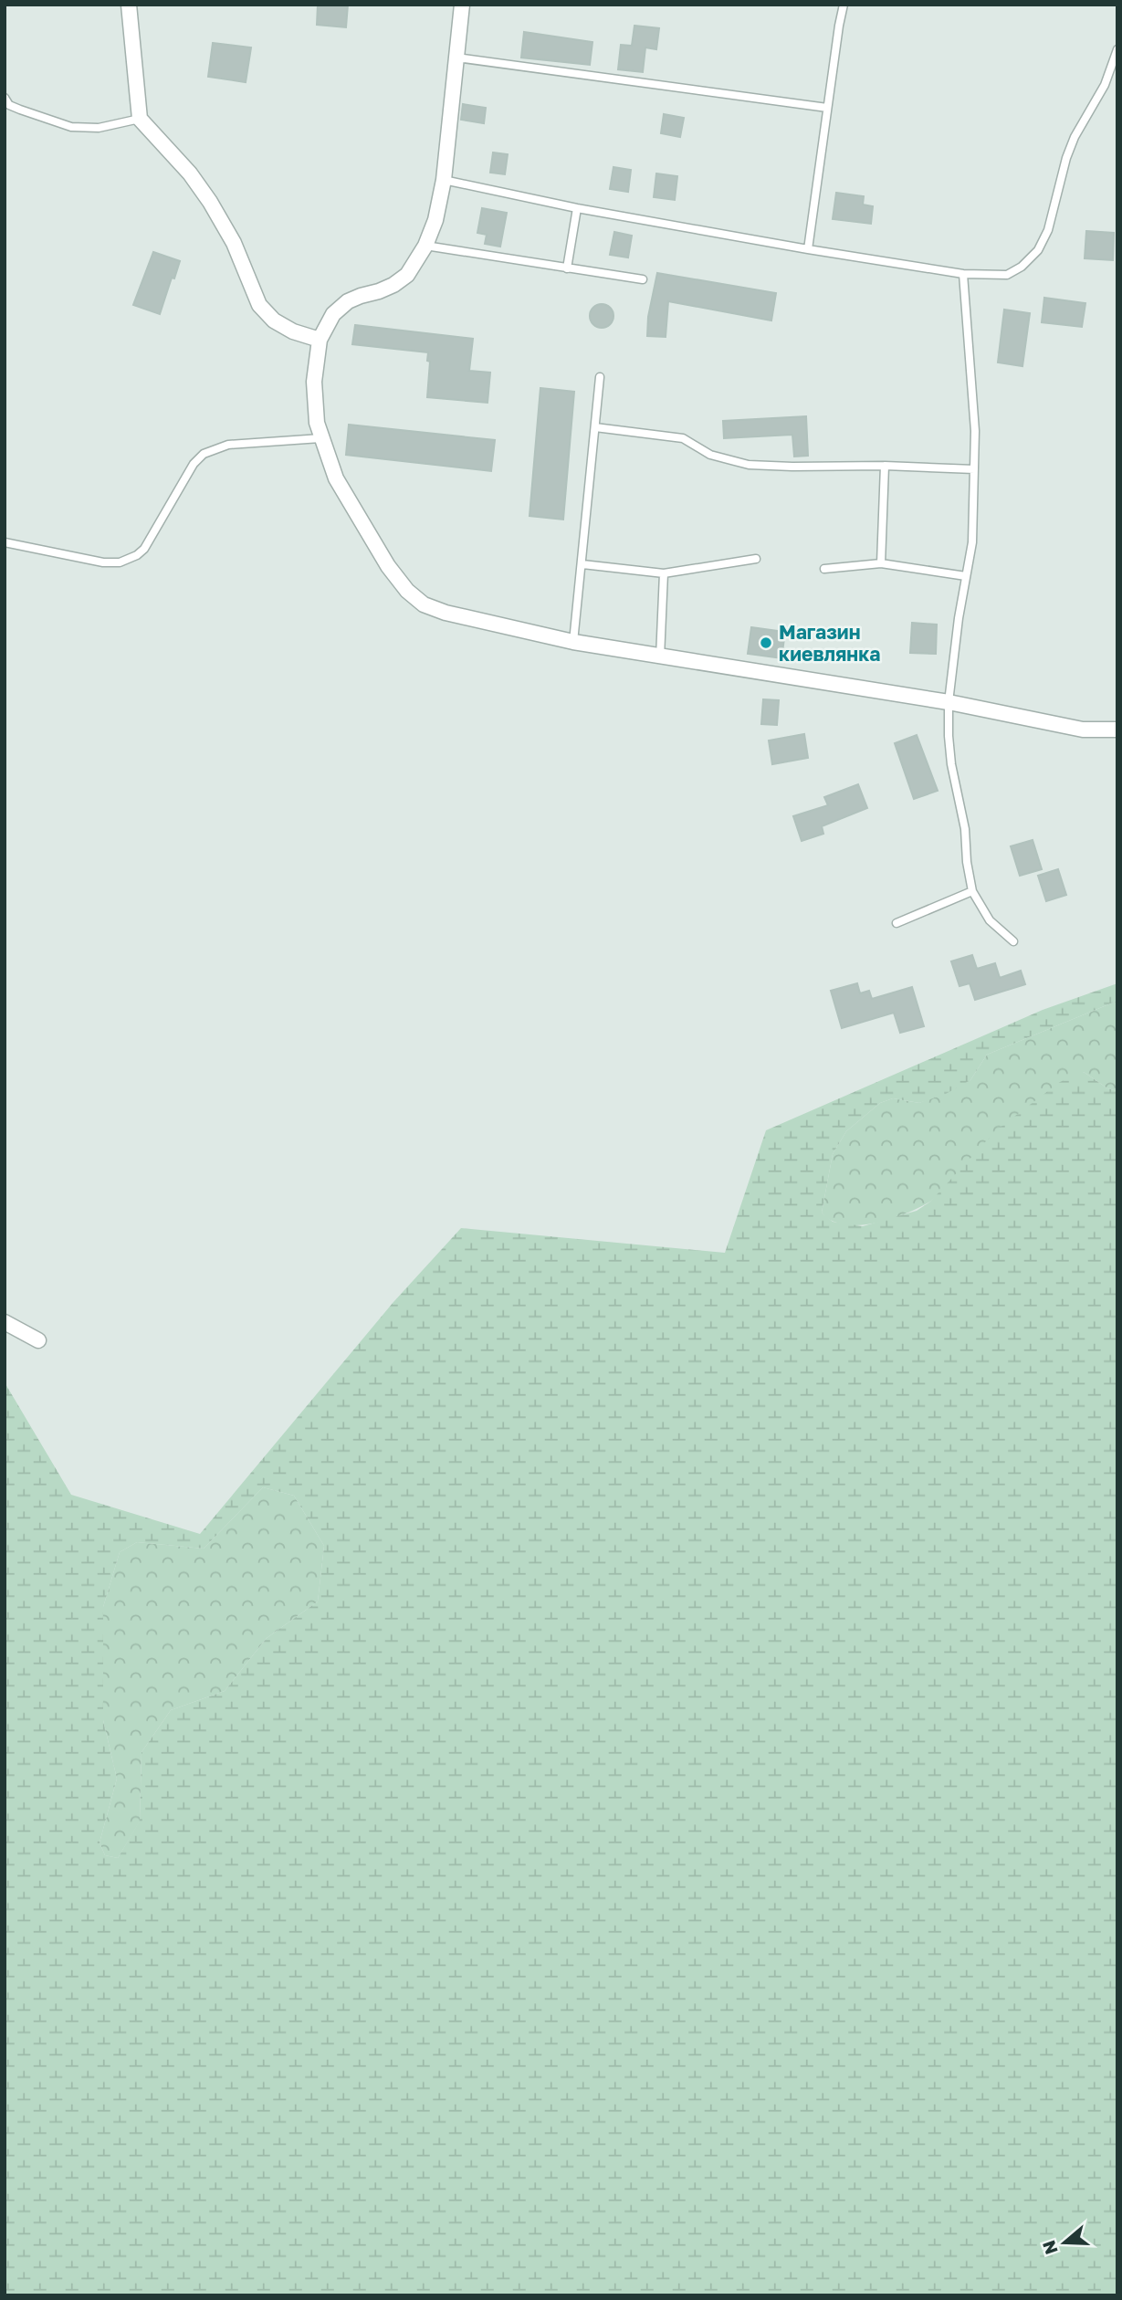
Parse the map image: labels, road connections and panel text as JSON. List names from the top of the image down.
{
  "places": ["Магазин киевлянка"],
  "north": "left"
}
